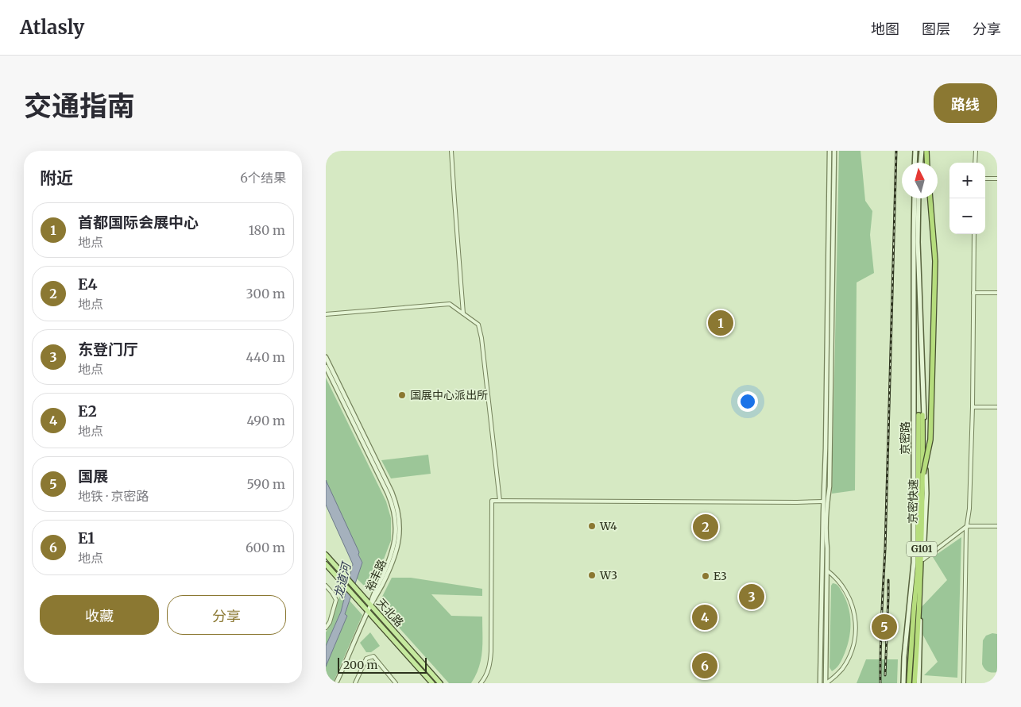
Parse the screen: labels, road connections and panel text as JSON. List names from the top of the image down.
{
  "streets": {
    "highway": ["京密快速", "G101"],
    "main road": ["京密路", "天北路"],
    "street": ["裕丰路"]
  },
  "crossings": [
    ["裕丰路", "天北路"]
  ],
  "water": ["龙道河"],
  "places": [
    "国展中心派出所",
    "W4",
    "W3",
    "E3"
  ],
  "scale_bar": "200 m",
  "north": "top",
  "page": {
    "header": "Atlasly",
    "nav": ["地图", "图层", "分享"],
    "title": "交通指南",
    "buttons": [
      "路线",
      ["收藏", "分享"]
    ],
    "heading": ["附近", "6个结果"],
    "map_buttons": ["+", "−"],
    "list": [
      {
        "mark": "1",
        "name": "首都国际会展中心",
        "note": "地点",
        "value": "180 m"
      },
      {
        "mark": "2",
        "name": "E4",
        "note": "地点",
        "value": "300 m"
      },
      {
        "mark": "3",
        "name": "东登门厅",
        "note": "地点",
        "value": "440 m"
      },
      {
        "mark": "4",
        "name": "E2",
        "note": "地点",
        "value": "490 m"
      },
      {
        "mark": "5",
        "name": "国展",
        "note": "地铁 · 京密路",
        "value": "590 m"
      },
      {
        "mark": "6",
        "name": "E1",
        "note": "地点",
        "value": "600 m"
      }
    ],
    "pins": [
      "1",
      "2",
      "3",
      "4",
      "5",
      "6"
    ],
    "scale": "200 m"
  }
}
